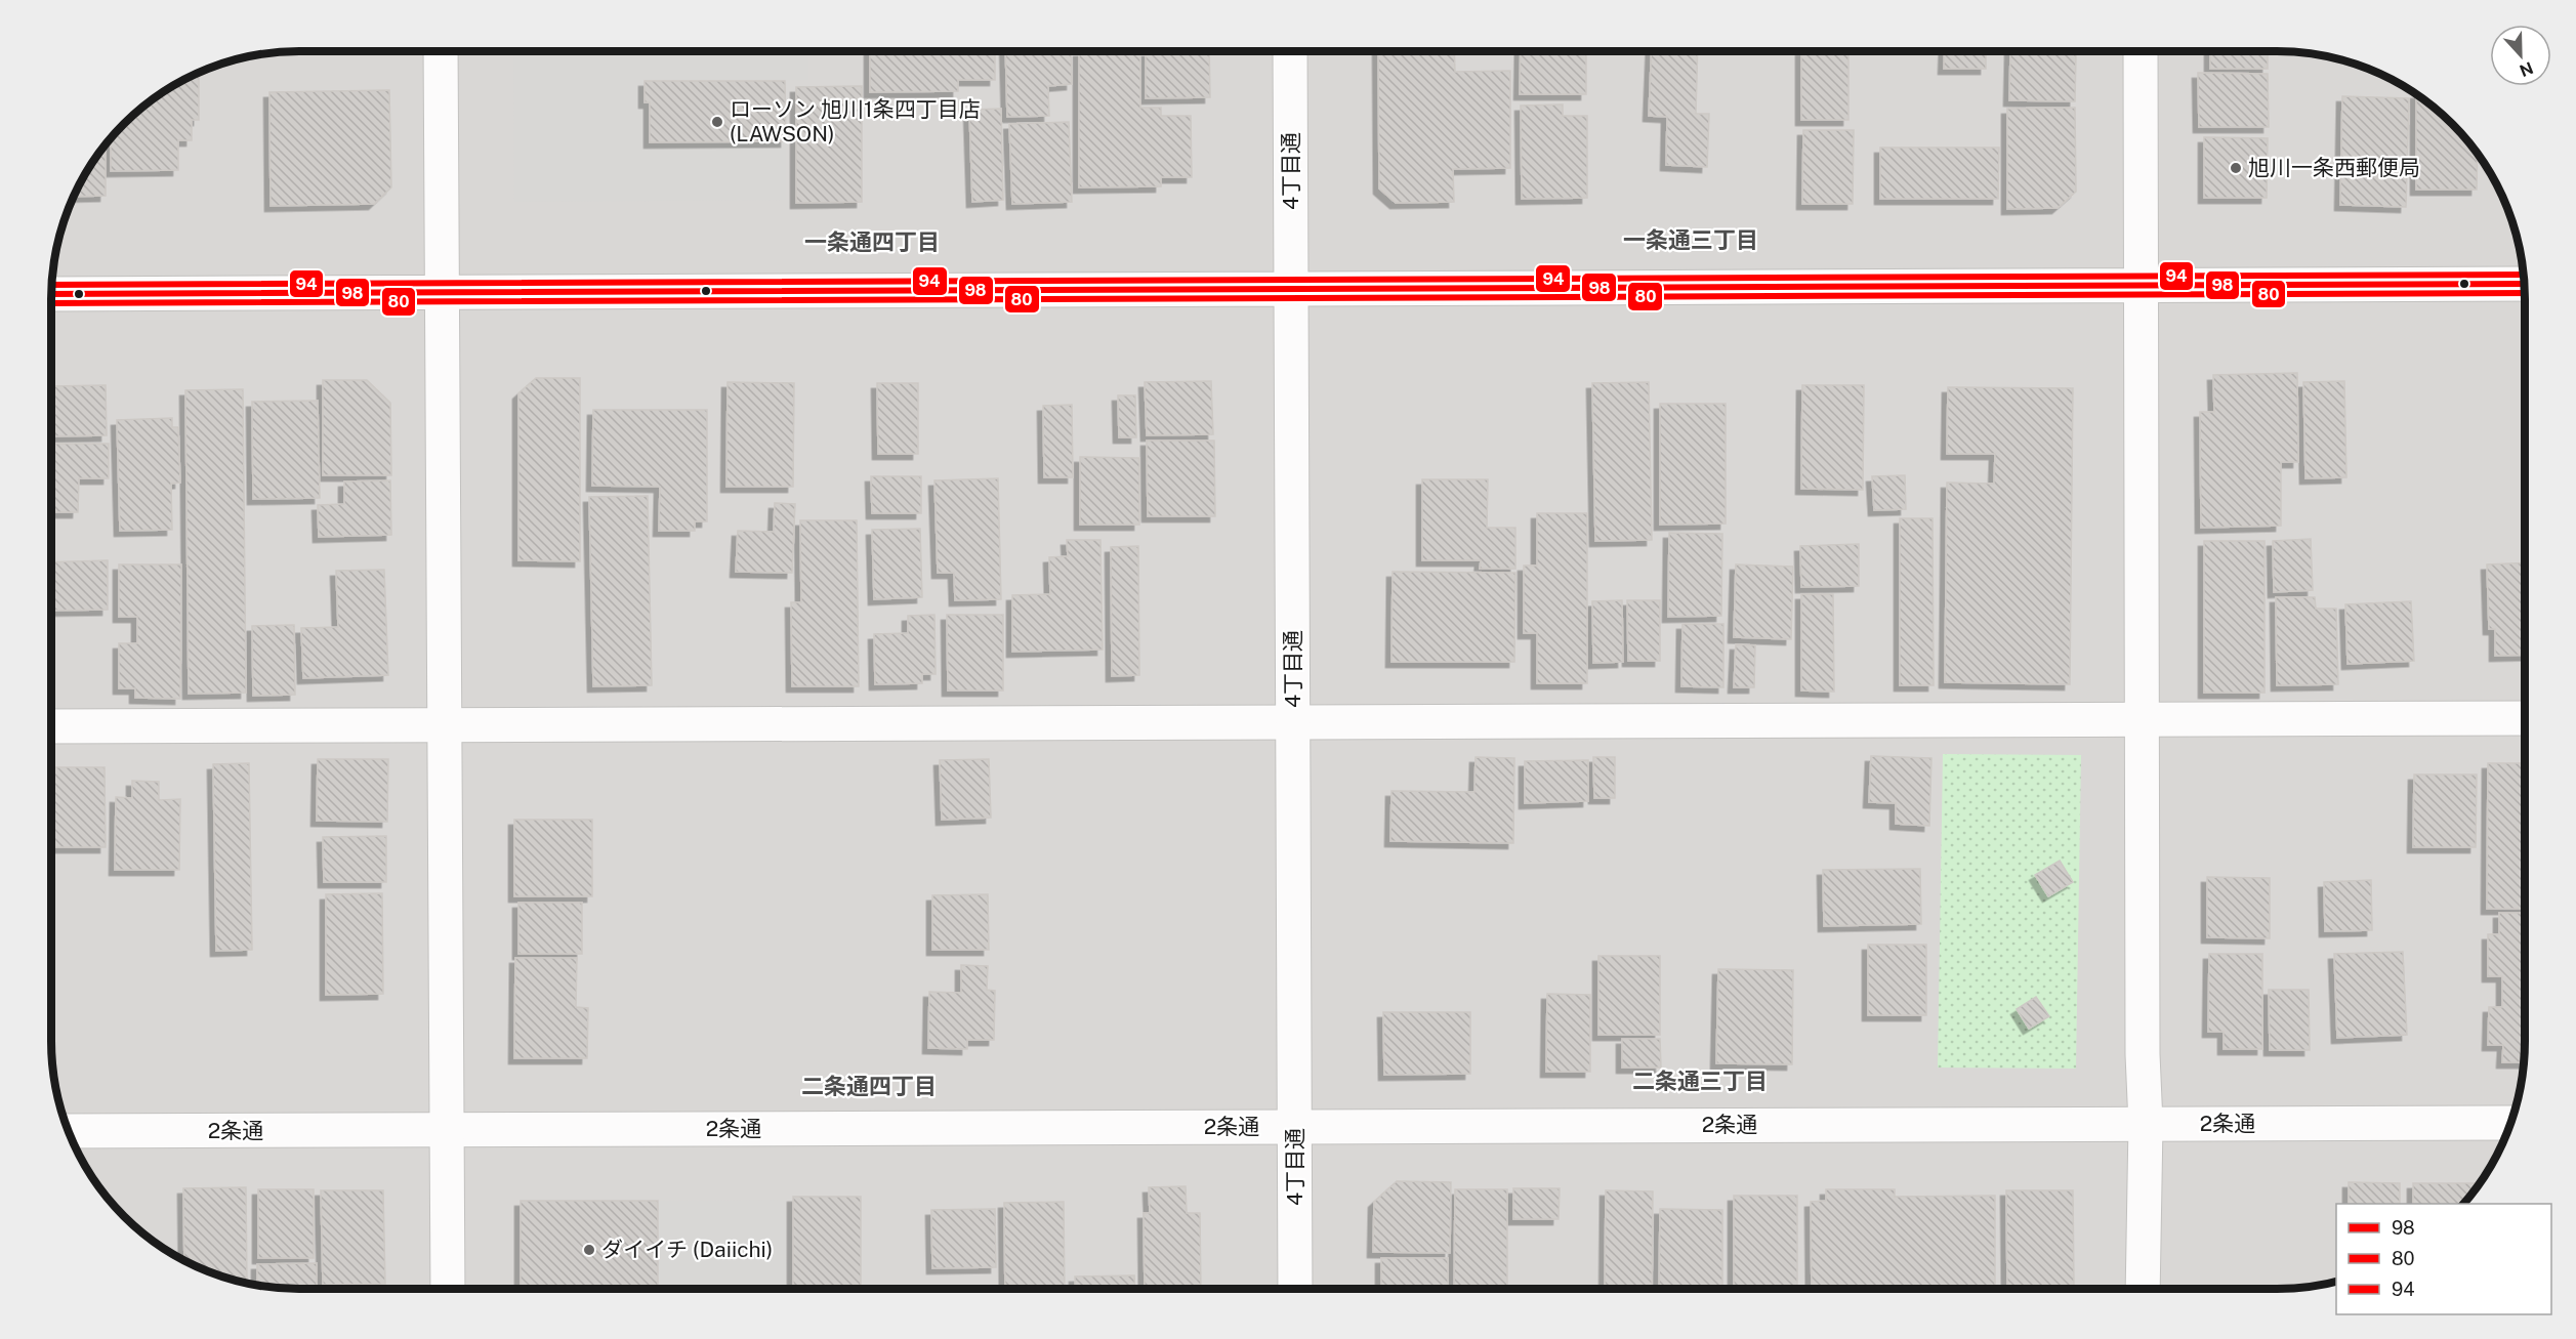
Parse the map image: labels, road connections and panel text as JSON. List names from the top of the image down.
{
  "streets": {
    "street": ["4丁目通", "2条通"]
  },
  "crossings": [
    ["4丁目通", "2条通"]
  ],
  "districts": [
    "一条通三丁目",
    "一条通四丁目",
    "二条通三丁目",
    "二条通四丁目"
  ],
  "places": ["ローソン 旭川1条四丁目店 (LAWSON)", "旭川一条西郵便局", "ダイイチ (Daiichi)"],
  "lines": ["transit line 94", "transit line 98", "transit line 80"],
  "legend": ["98", "80", "94"],
  "north": "bottom"
}
